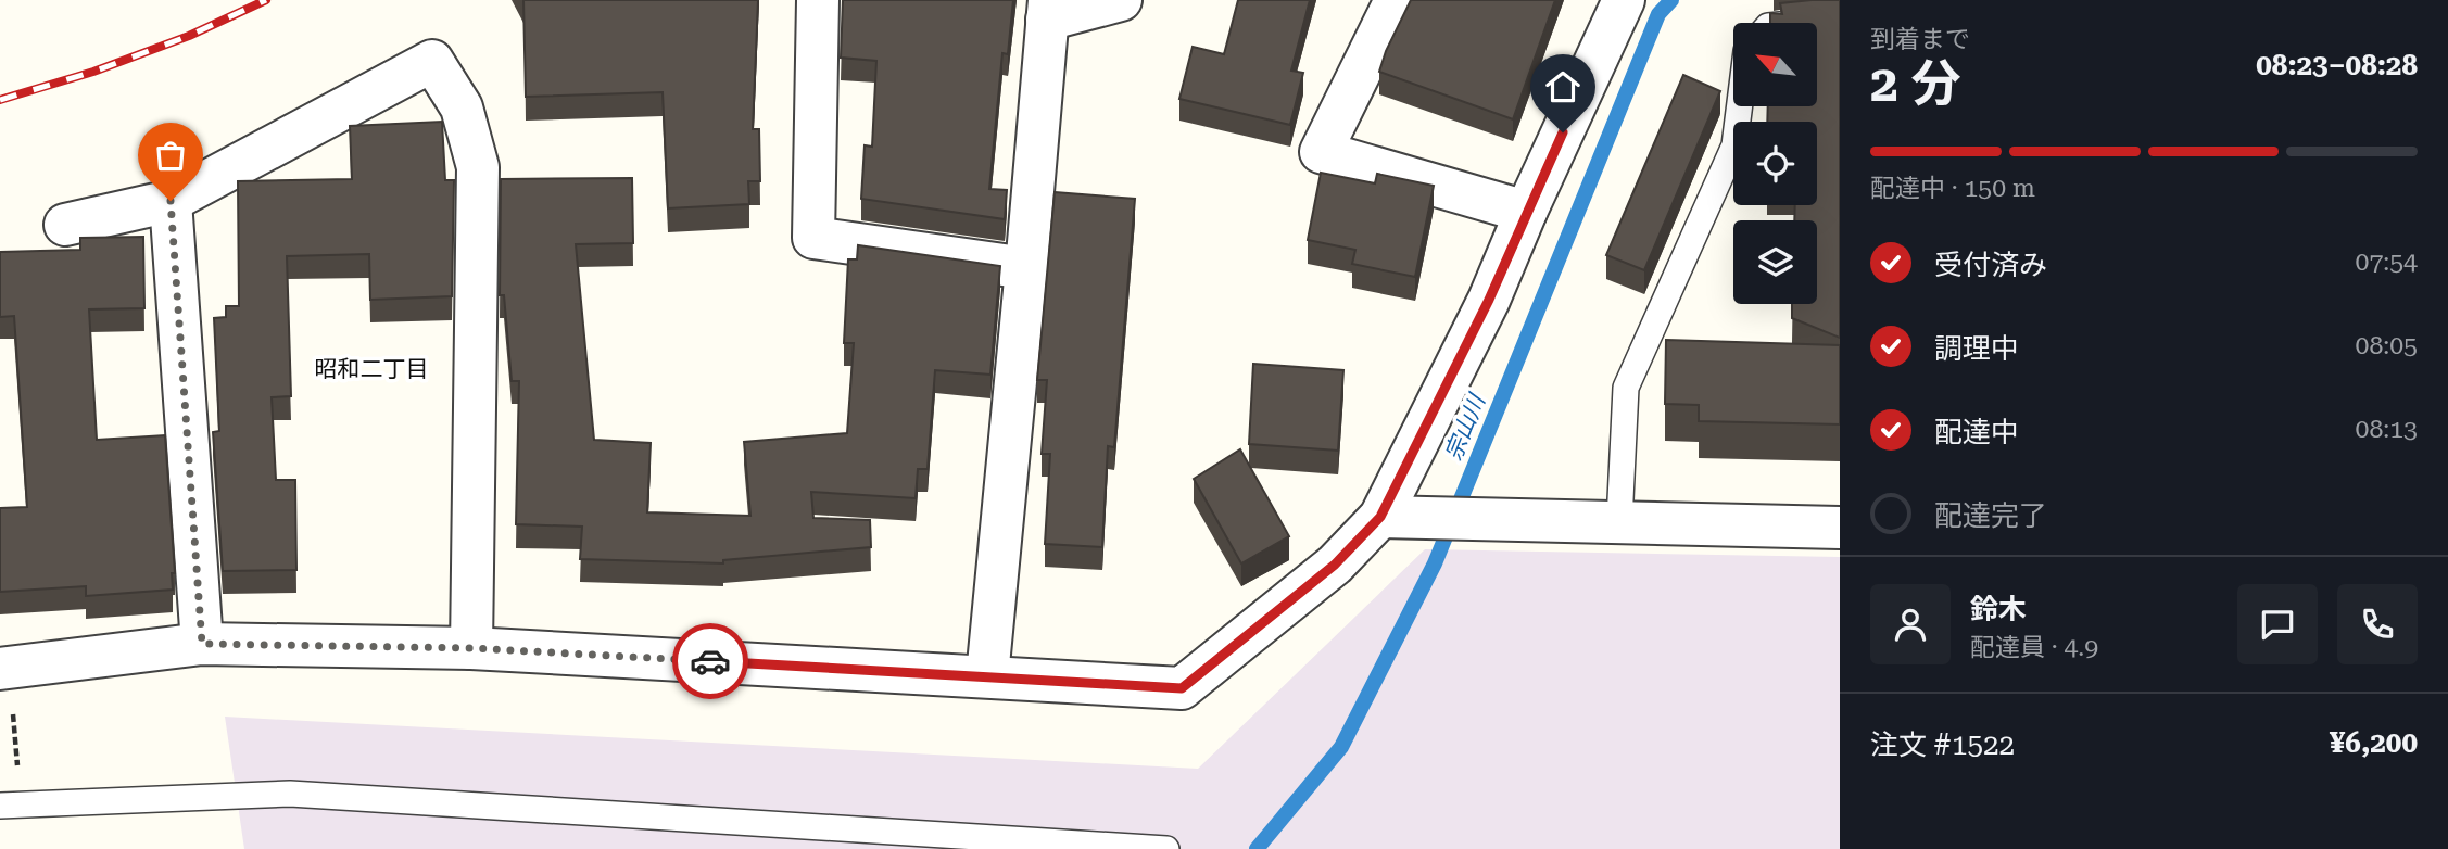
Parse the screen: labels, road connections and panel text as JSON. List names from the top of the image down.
{
  "districts": ["昭和二丁目"],
  "water": ["宗山川"],
  "north": "top left",
  "page": {
    "heading": ["2 分", "到着まで", "08:23–08:28"],
    "panel": [
      "鈴木",
      "配達員 · 4.9",
      "注文 #1522",
      "¥6,200"
    ],
    "bar": "配達中 · 150 m",
    "list": [
      ["受付済み", "07:54"],
      ["調理中", "08:05"],
      ["配達中", "08:13"],
      "配達完了"
    ]
  }
}
